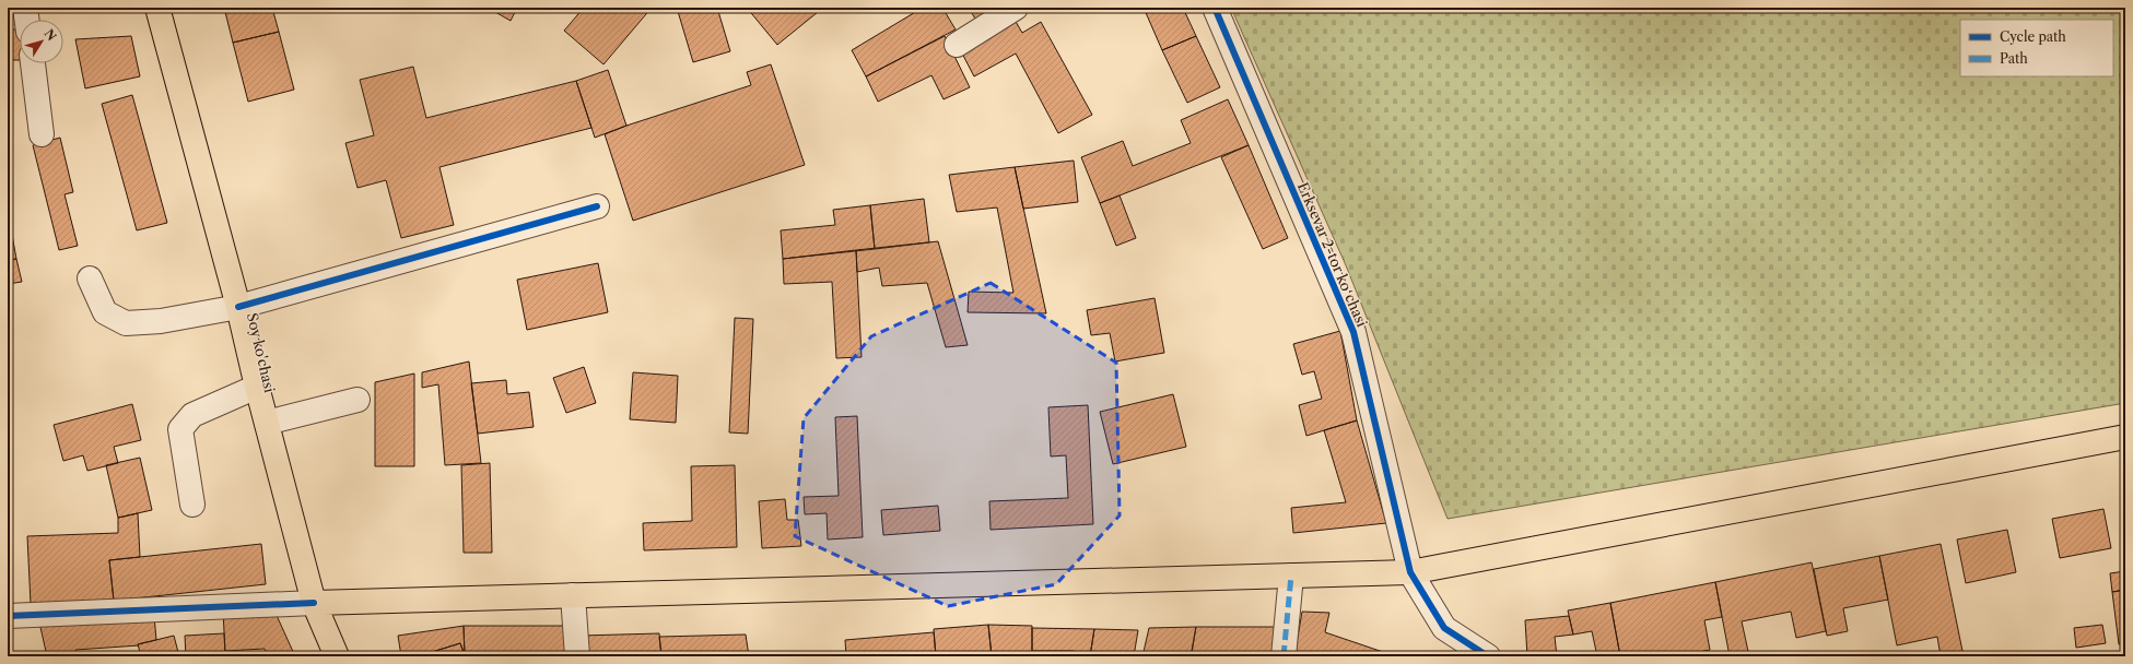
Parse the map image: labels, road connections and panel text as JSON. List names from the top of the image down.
{
  "streets": {
    "main road": ["Soy ko'chasi"],
    "street": ["Erksevar 2-tor koʻchasi"]
  },
  "legend": ["Cycle path", "Path"],
  "north": "top right"
}
